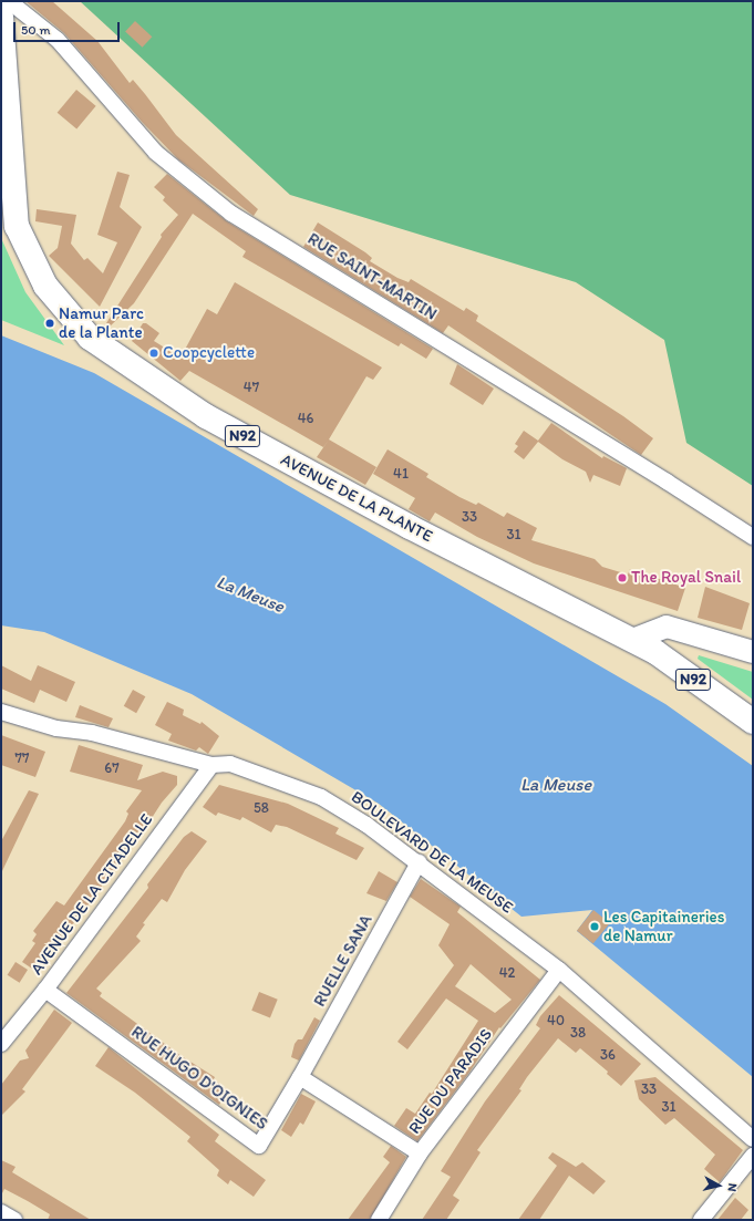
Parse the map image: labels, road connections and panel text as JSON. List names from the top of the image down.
{
  "streets": {
    "main road": ["N92", "AVENUE DE LA PLANTE"],
    "street": [
      "RUE SAINT-MARTIN",
      "BOULEVARD DE LA MEUSE",
      "AVENUE DE LA CITADELLE",
      "RUELLE SANA",
      "RUE HUGO D'OIGNIES",
      "RUE DU PARADIS"
    ]
  },
  "crossings": [
    ["N92", "AVENUE DE LA PLANTE"],
    ["BOULEVARD DE LA MEUSE", "AVENUE DE LA CITADELLE"],
    ["BOULEVARD DE LA MEUSE", "RUELLE SANA"],
    ["BOULEVARD DE LA MEUSE", "RUE DU PARADIS"],
    ["AVENUE DE LA CITADELLE", "RUE HUGO D'OIGNIES"],
    ["RUELLE SANA", "RUE HUGO D'OIGNIES"]
  ],
  "water": ["La Meuse"],
  "places": [
    "Namur Parc de la Plante",
    "Coopcyclette",
    "The Royal Snail",
    "Les Capitaineries de Namur"
  ],
  "house_numbers": [
    "47",
    "46",
    "41",
    "33",
    "31",
    "77",
    "67",
    "58",
    "42",
    "40",
    "38",
    "36",
    "33",
    "31"
  ],
  "scale_bar": "50 m",
  "north": "right"
}
